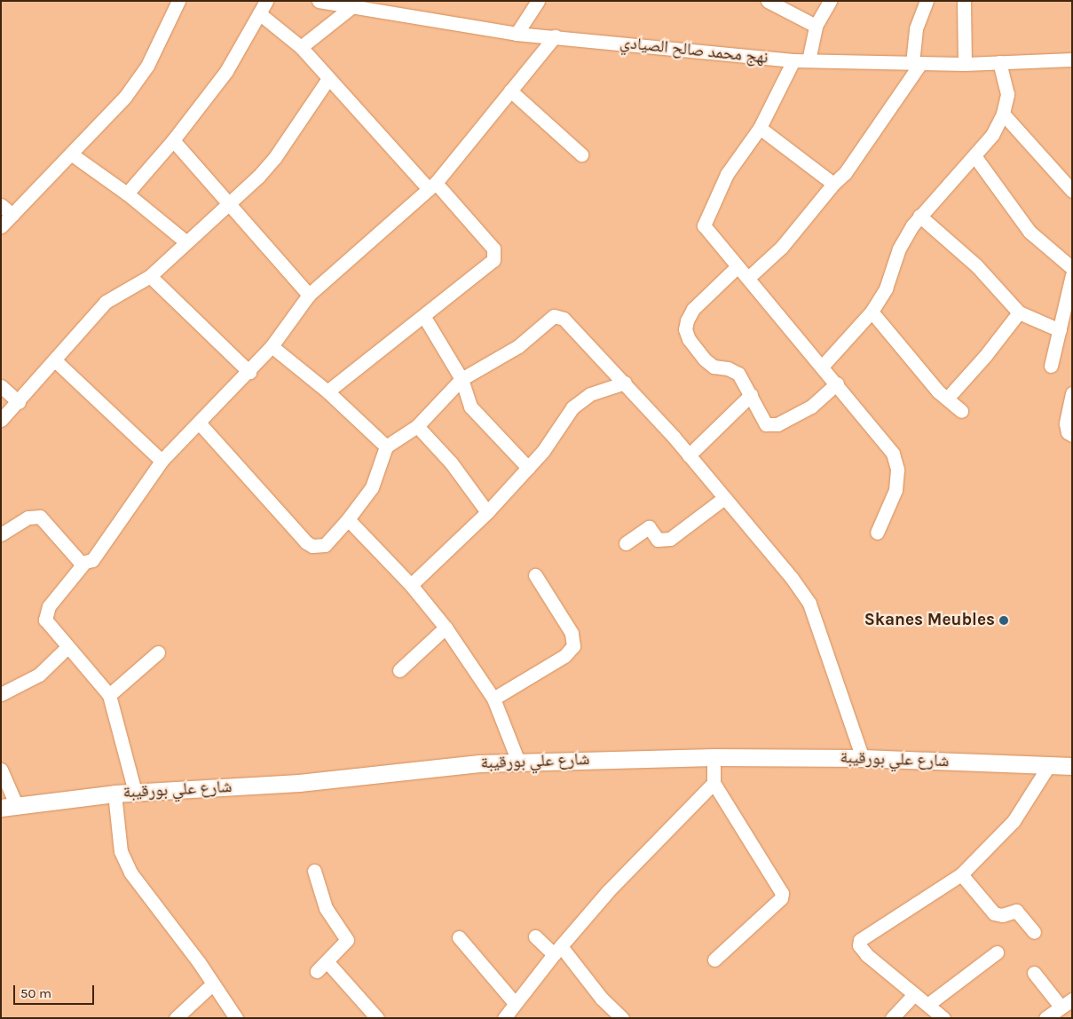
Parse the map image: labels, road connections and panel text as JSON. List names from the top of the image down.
{
  "streets": {
    "main road": ["شارع علي بورقيبة"],
    "street": ["نهج محمد صالح الصيادي"]
  },
  "places": ["Skanes Meubles"],
  "scale_bar": "50 m"
}
